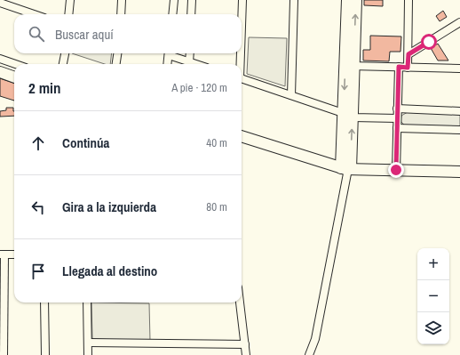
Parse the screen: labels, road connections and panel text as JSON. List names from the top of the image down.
{
  "page": {
    "search": "Buscar aquí",
    "heading": ["2 min", "A pie · 120 m"],
    "list": [
      ["Continúa", "40 m"],
      ["Gira a la izquierda", "80 m"],
      "Llegada al destino"
    ],
    "map_buttons": ["+", "−"]
  }
}
